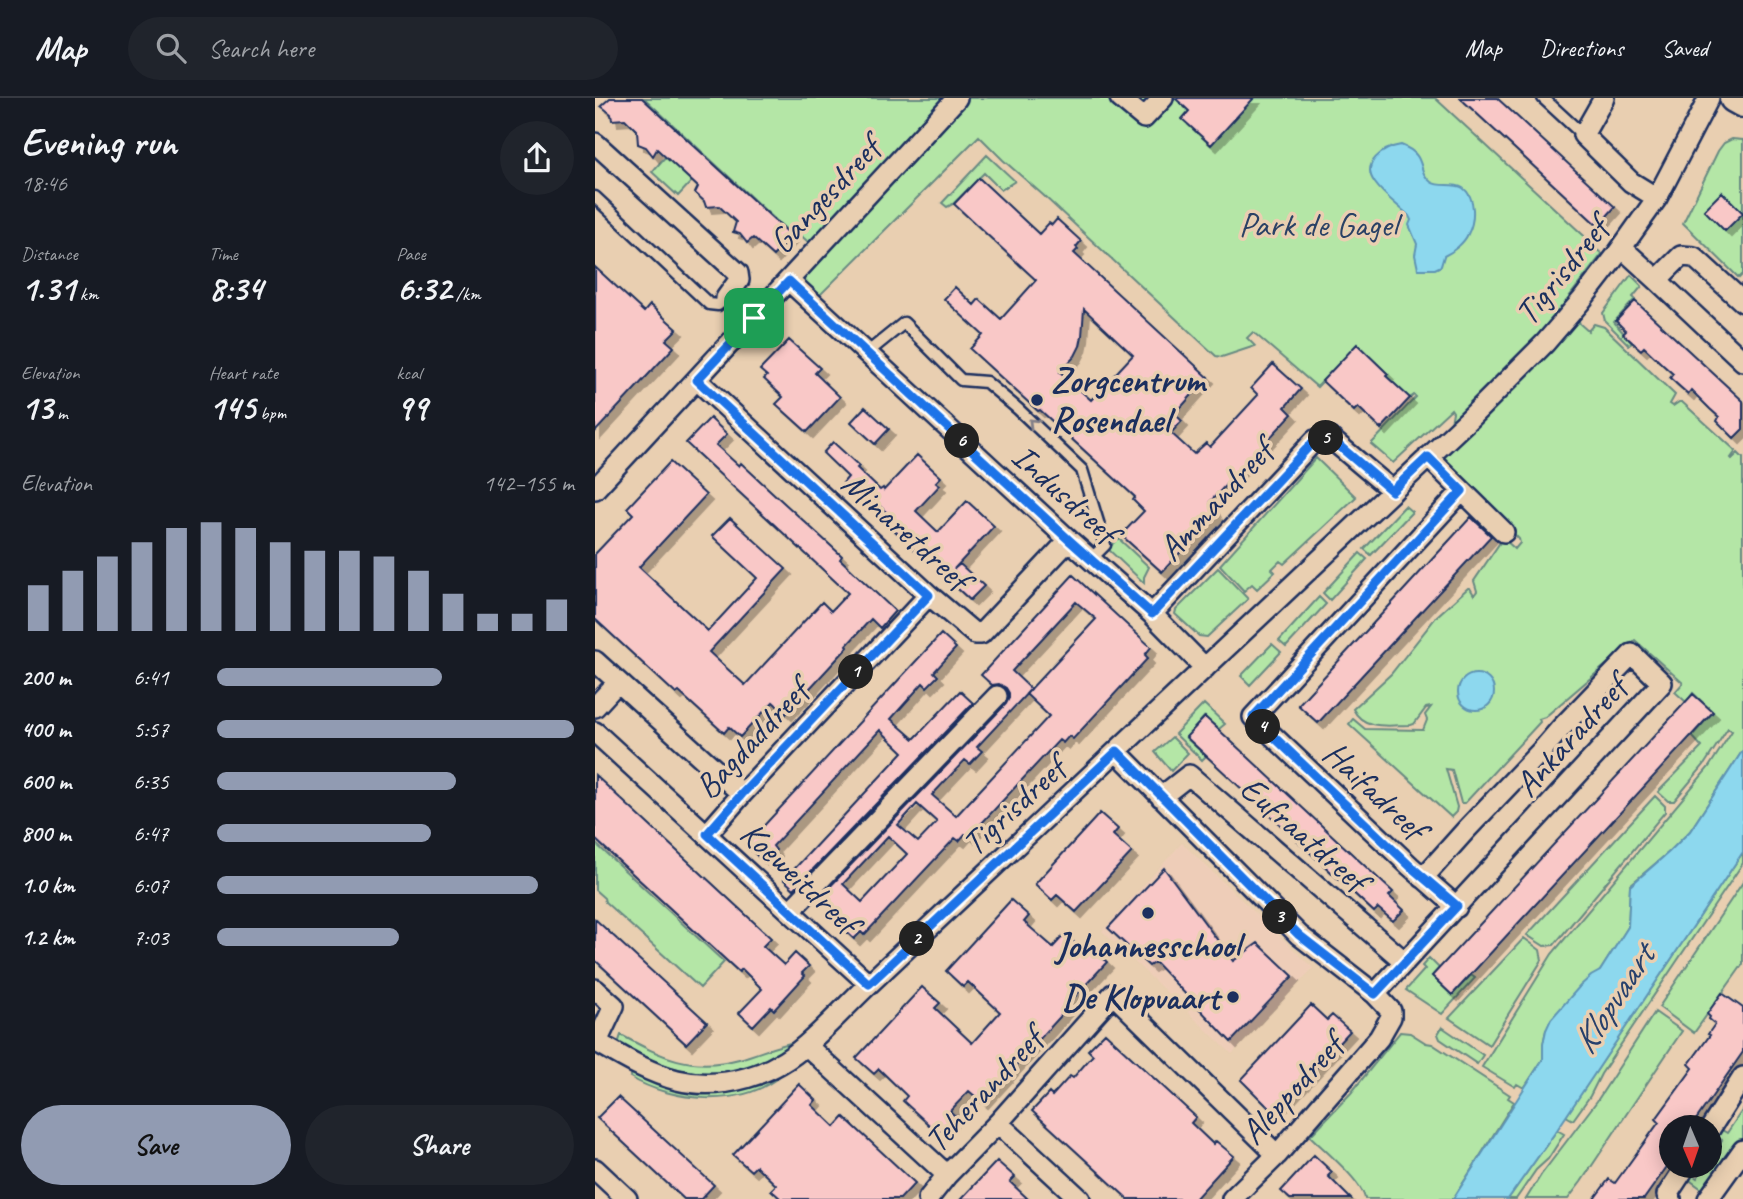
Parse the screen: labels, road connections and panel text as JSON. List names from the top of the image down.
{
  "streets": {
    "street": [
      "Gangesdreef",
      "Tigrisdreef",
      "Indusdreef",
      "Ammandreef",
      "Minaretdreef",
      "Ankaradreef",
      "Bagdaddreef",
      "Haifadreef",
      "Eufraatdreef",
      "Koeweitdreef",
      "Aleppodreef",
      "Teherandreef"
    ]
  },
  "crossings": [
    ["Gangesdreef", "Indusdreef"],
    ["Gangesdreef", "Minaretdreef"],
    ["Tigrisdreef", "Indusdreef"],
    ["Tigrisdreef", "Ammandreef"],
    ["Tigrisdreef", "Eufraatdreef"],
    ["Tigrisdreef", "Koeweitdreef"],
    ["Indusdreef", "Ammandreef"],
    ["Indusdreef", "Minaretdreef"],
    ["Minaretdreef", "Bagdaddreef"],
    ["Ankaradreef", "Haifadreef"],
    ["Ankaradreef", "Eufraatdreef"],
    ["Bagdaddreef", "Koeweitdreef"],
    ["Eufraatdreef", "Aleppodreef"],
    ["Aleppodreef", "Teherandreef"]
  ],
  "water": ["Klopvaart"],
  "parks": ["Park de Gagel"],
  "places": ["Zorgcentrum Rosendael", "Johannesschool", "De Klopvaart"],
  "north": "bottom",
  "page": {
    "header": "Map",
    "search": "Search here",
    "nav": ["Map", "Directions", "Saved"],
    "heading": ["Evening run", "18:46"],
    "stats": [
      ["Distance", "1.31 km"],
      ["Time", "8:34"],
      ["Pace", "6:32 /km"],
      ["Elevation", "13 m"],
      ["Heart rate", "145 bpm"],
      ["kcal", "99"]
    ],
    "pins": [
      "5",
      "6",
      "1",
      "4",
      "3",
      "2"
    ],
    "chart": ["Elevation", "142–155 m"],
    "list": [
      {
        "name": "200 m",
        "note": "6:41"
      },
      {
        "name": "400 m",
        "note": "5:57"
      },
      {
        "name": "600 m",
        "note": "6:35"
      },
      {
        "name": "800 m",
        "note": "6:47"
      },
      {
        "name": "1.0 km",
        "note": "6:07"
      },
      {
        "name": "1.2 km",
        "note": "7:03"
      }
    ],
    "buttons": ["Save", "Share"]
  }
}
